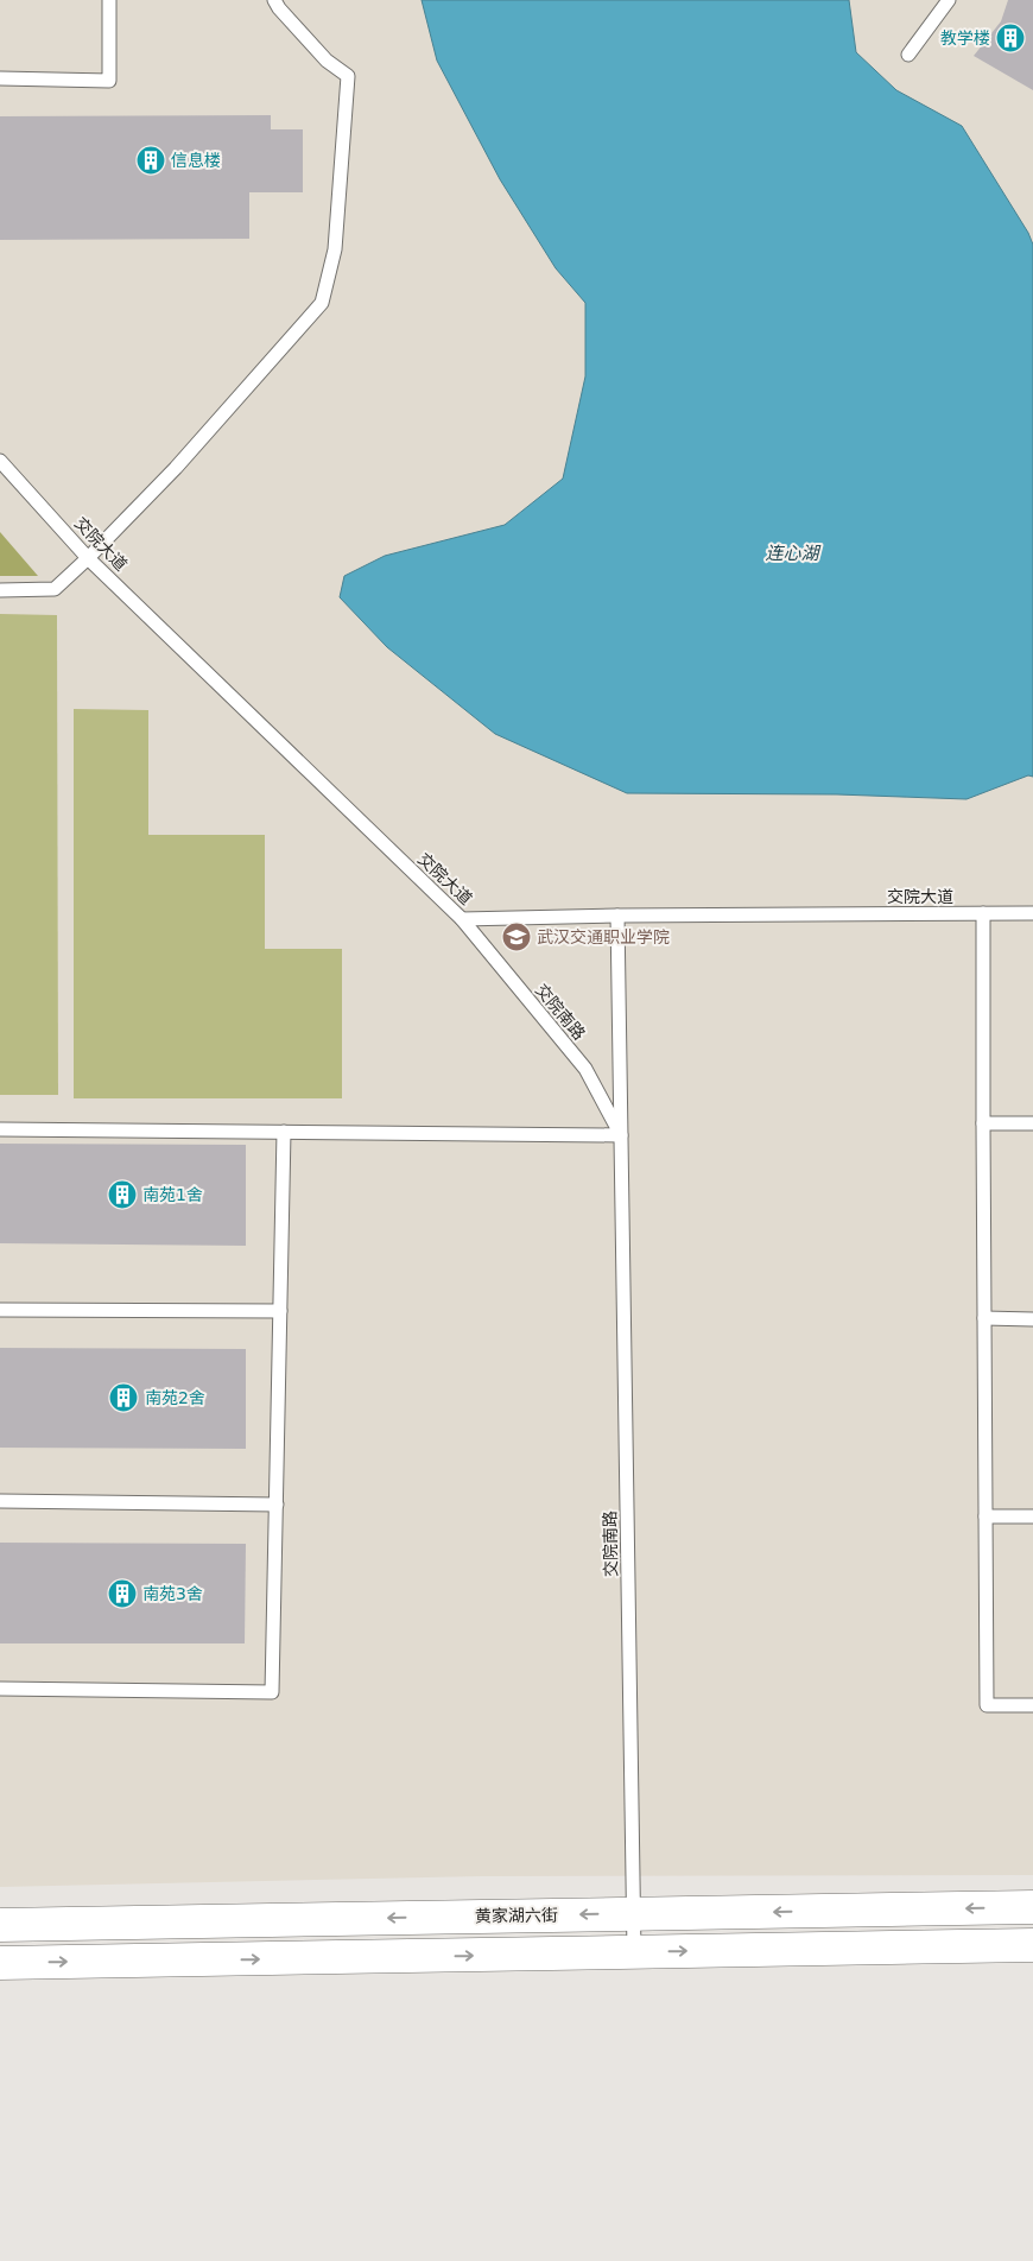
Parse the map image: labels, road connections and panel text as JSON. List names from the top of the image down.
{
  "streets": {
    "street": ["黄家湖六街"],
    "lane": ["交院大道", "交院南路"]
  },
  "crossings": [
    ["交院大道", "交院南路"],
    ["交院南路", "黄家湖六街"]
  ],
  "water": ["连心湖"],
  "places": {
    "building": [
      "教学楼",
      "信息楼",
      "南苑1舍",
      "南苑2舍",
      "南苑3舍"
    ],
    "school or university": ["武汉交通职业学院"]
  }
}
